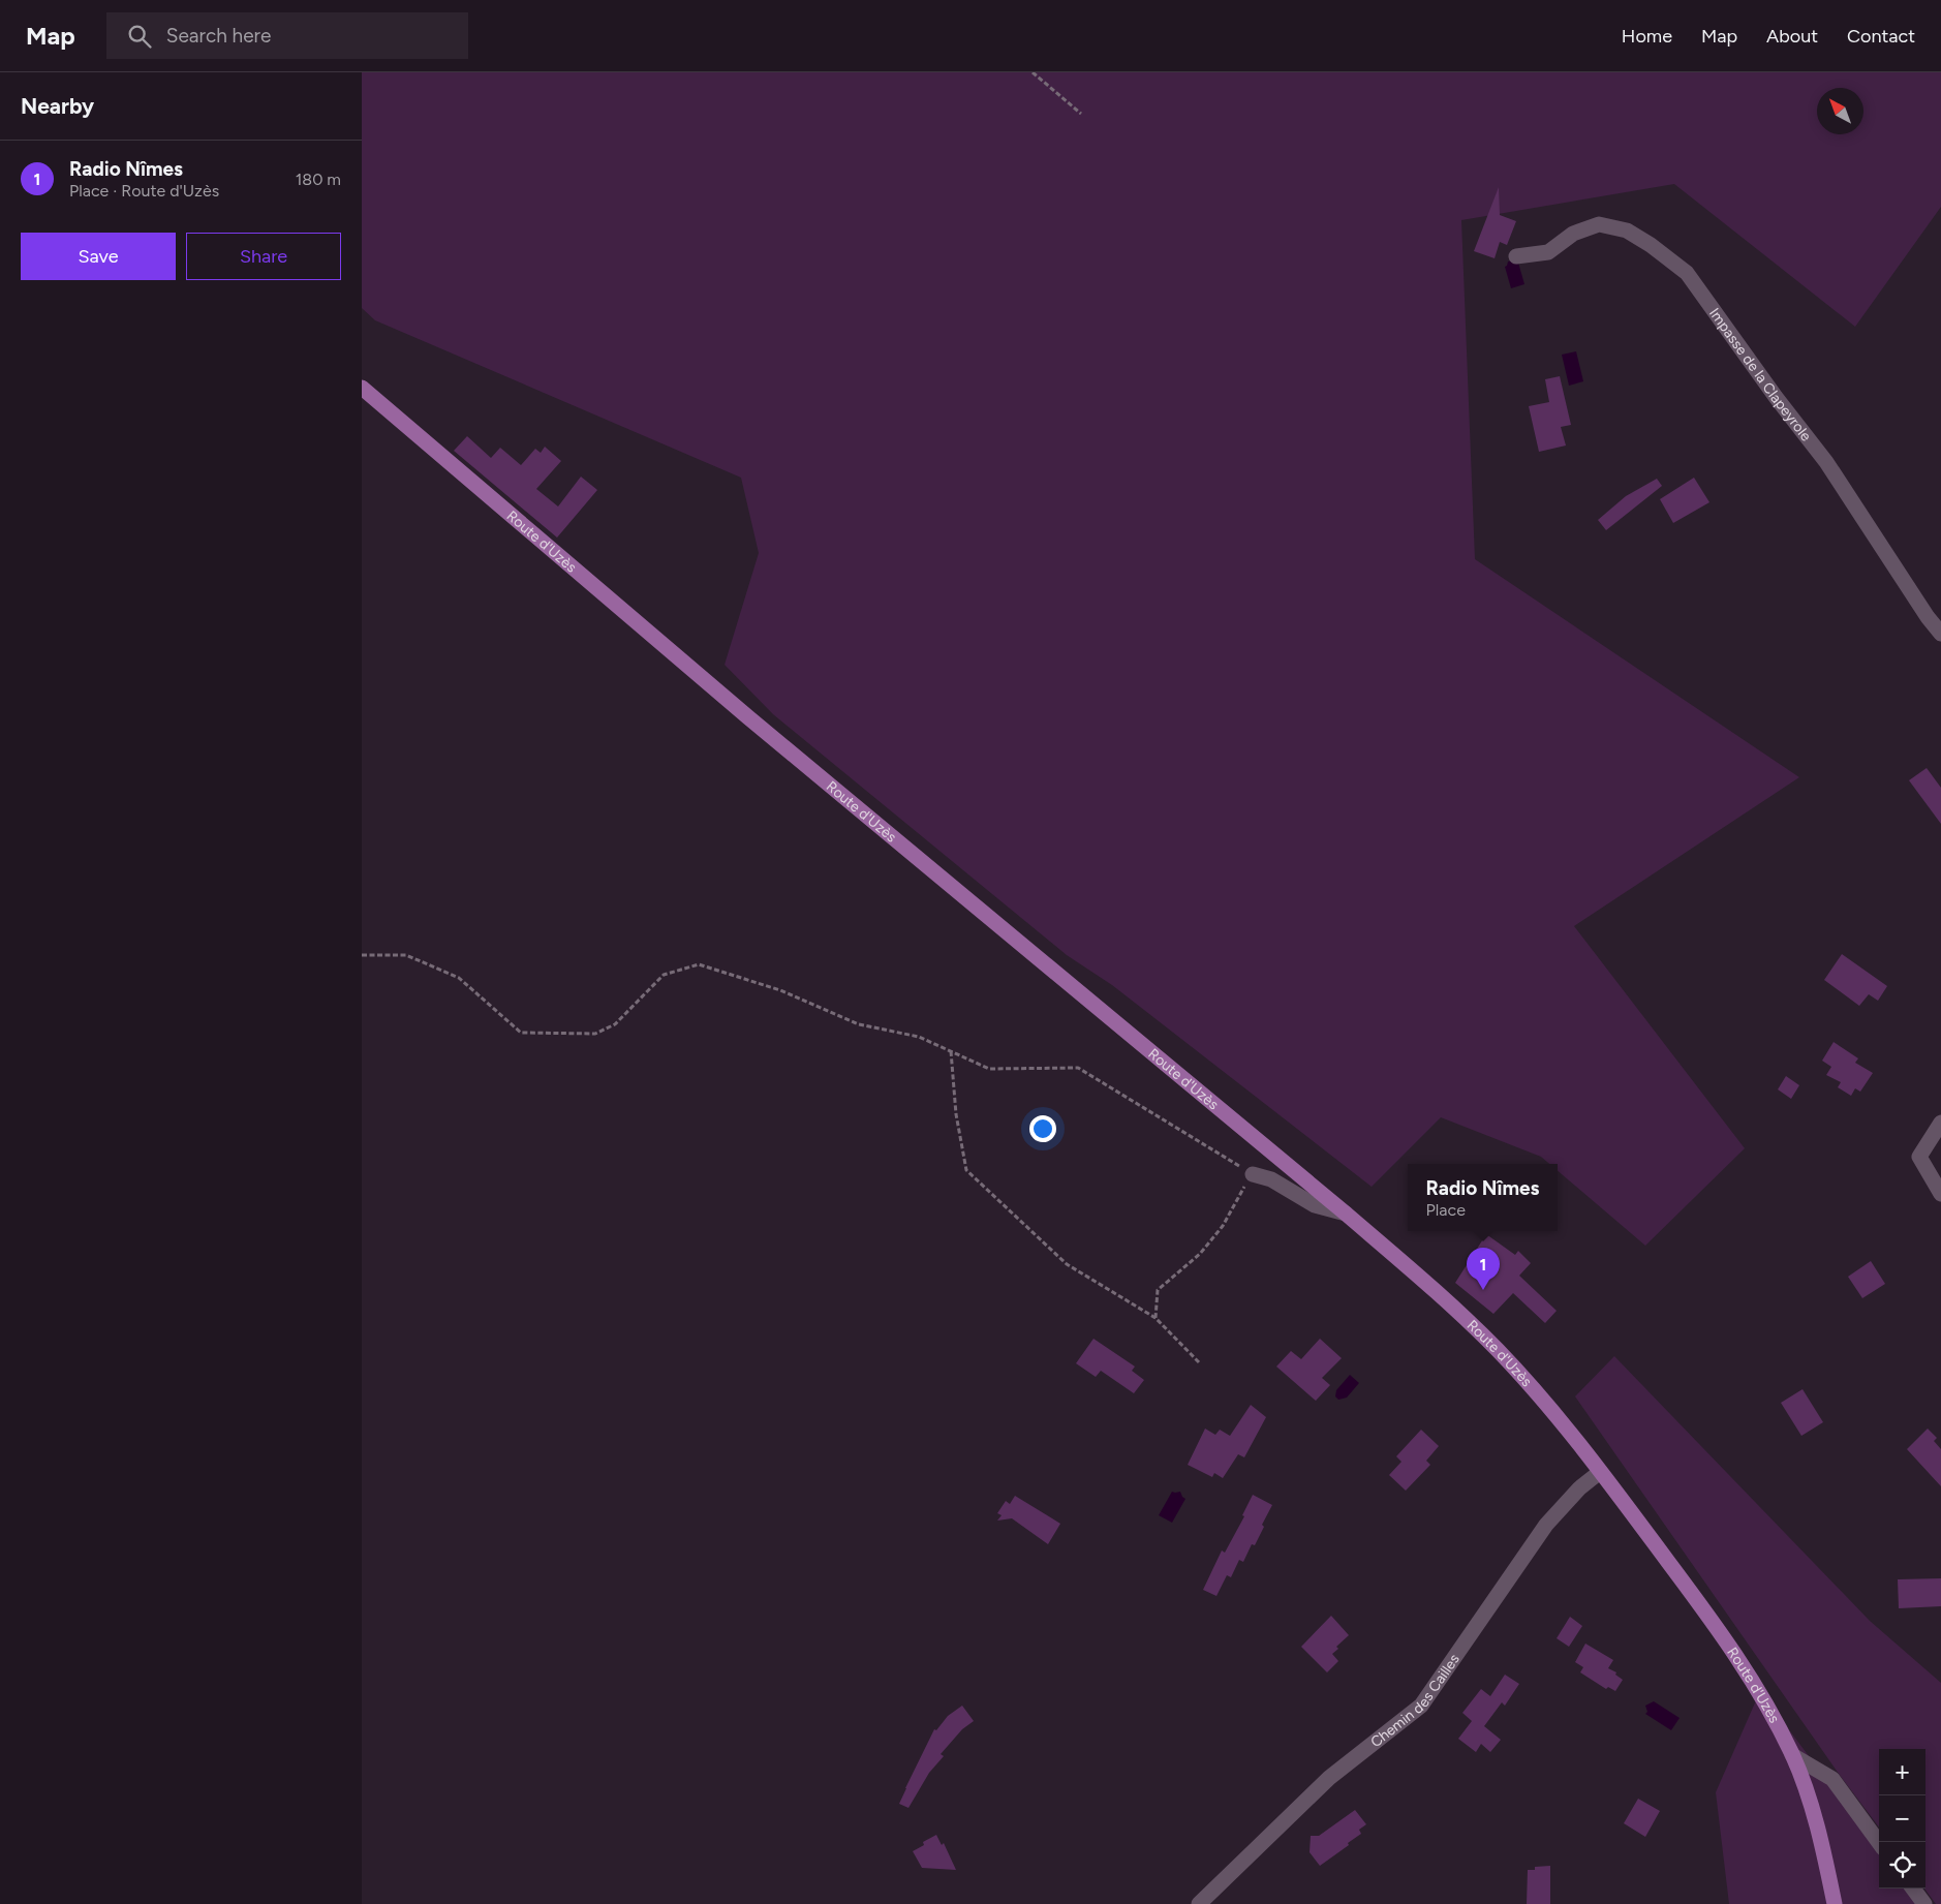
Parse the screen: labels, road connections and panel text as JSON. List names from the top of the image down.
{
  "streets": {
    "main road": ["Route d'Uzès"],
    "street": ["Impasse de la Clapeyrole", "Chemin des Cailles"]
  },
  "crossings": [
    ["Route d'Uzès", "Chemin des Cailles"]
  ],
  "north": "top left",
  "page": {
    "header": "Map",
    "search": "Search here",
    "nav": [
      "Home",
      "Map",
      "About",
      "Contact"
    ],
    "heading": "Nearby",
    "list": [
      {
        "mark": "1",
        "name": "Radio Nîmes",
        "note": "Place · Route d'Uzès",
        "value": "180 m"
      }
    ],
    "buttons": ["Save", "Share"],
    "popup": ["Radio Nîmes", "Place"],
    "pins": "1",
    "map_buttons": ["+", "−"]
  }
}
